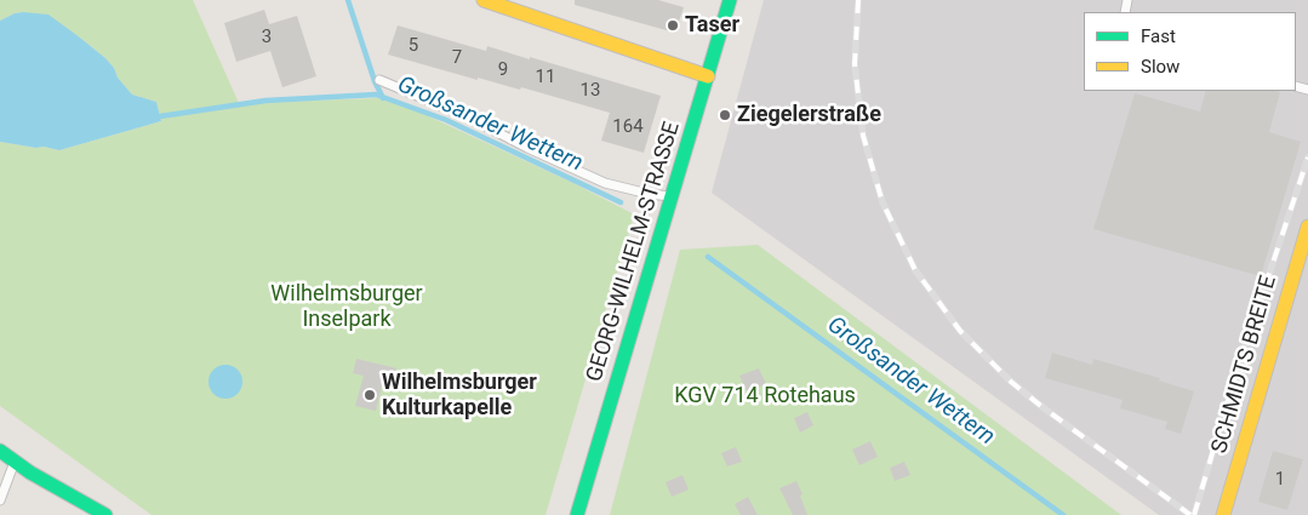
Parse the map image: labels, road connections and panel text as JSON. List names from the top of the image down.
{
  "streets": {
    "main road": ["GEORG-WILHELM-STRASSE", "SCHMIDTS BREITE"]
  },
  "water": ["Großsander Wettern"],
  "parks": ["Wilhelmsburger Inselpark", "KGV 714 Rotehaus"],
  "places": ["Taser", "Ziegelerstraße", "Wilhelmsburger Kulturkapelle"],
  "house_numbers": [
    "3",
    "5",
    "7",
    "9",
    "11",
    "13",
    "164",
    "1"
  ],
  "legend": ["Fast", "Slow"]
}
